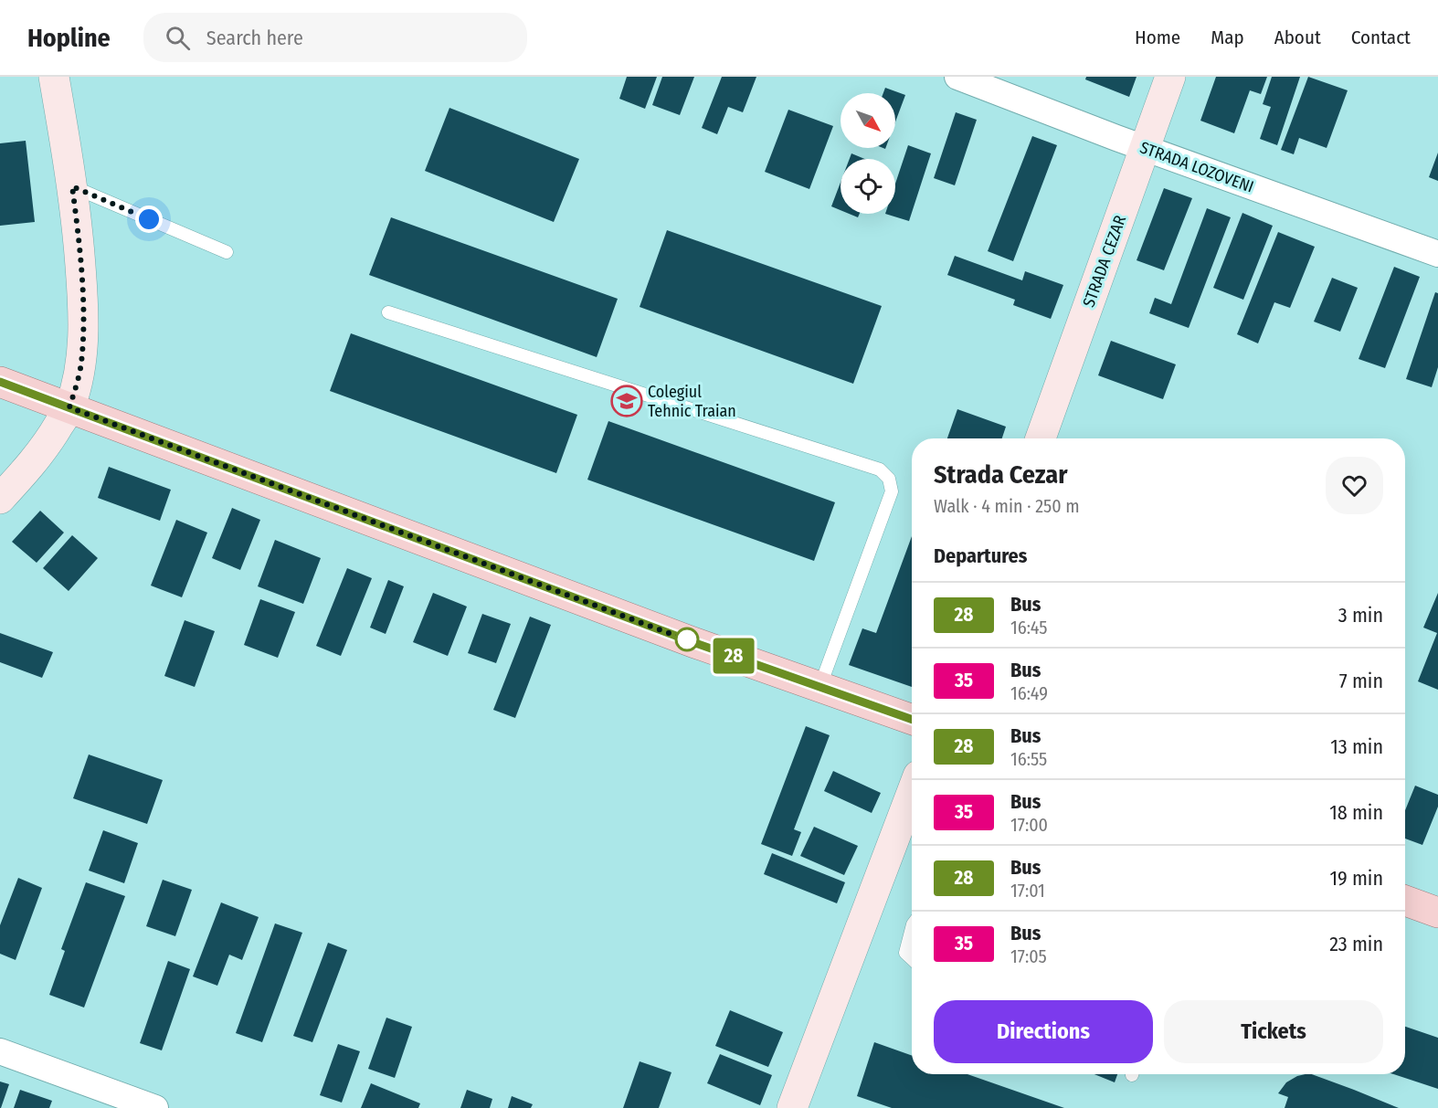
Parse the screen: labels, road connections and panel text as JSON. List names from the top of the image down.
{
  "streets": {
    "street": ["STRADA LOZOVENI", "STRADA CEZAR"]
  },
  "crossings": [
    ["STRADA LOZOVENI", "STRADA CEZAR"]
  ],
  "places": {
    "school or university": ["Colegiul Tehnic Traian"]
  },
  "lines": ["bus line 28"],
  "north": "bottom right",
  "page": {
    "header": "Hopline",
    "search": "Search here",
    "nav": [
      "Home",
      "Map",
      "About",
      "Contact"
    ],
    "on_map": "28",
    "heading": [
      ["Strada Cezar", "Walk · 4 min · 250 m"],
      "Departures"
    ],
    "list": [
      {
        "mark": "28",
        "name": "Bus",
        "note": "16:45",
        "value": "3 min"
      },
      {
        "mark": "35",
        "name": "Bus",
        "note": "16:49",
        "value": "7 min"
      },
      {
        "mark": "28",
        "name": "Bus",
        "note": "16:55",
        "value": "13 min"
      },
      {
        "mark": "35",
        "name": "Bus",
        "note": "17:00",
        "value": "18 min"
      },
      {
        "mark": "28",
        "name": "Bus",
        "note": "17:01",
        "value": "19 min"
      },
      {
        "mark": "35",
        "name": "Bus",
        "note": "17:05",
        "value": "23 min"
      }
    ],
    "buttons": ["Directions", "Tickets"]
  }
}
